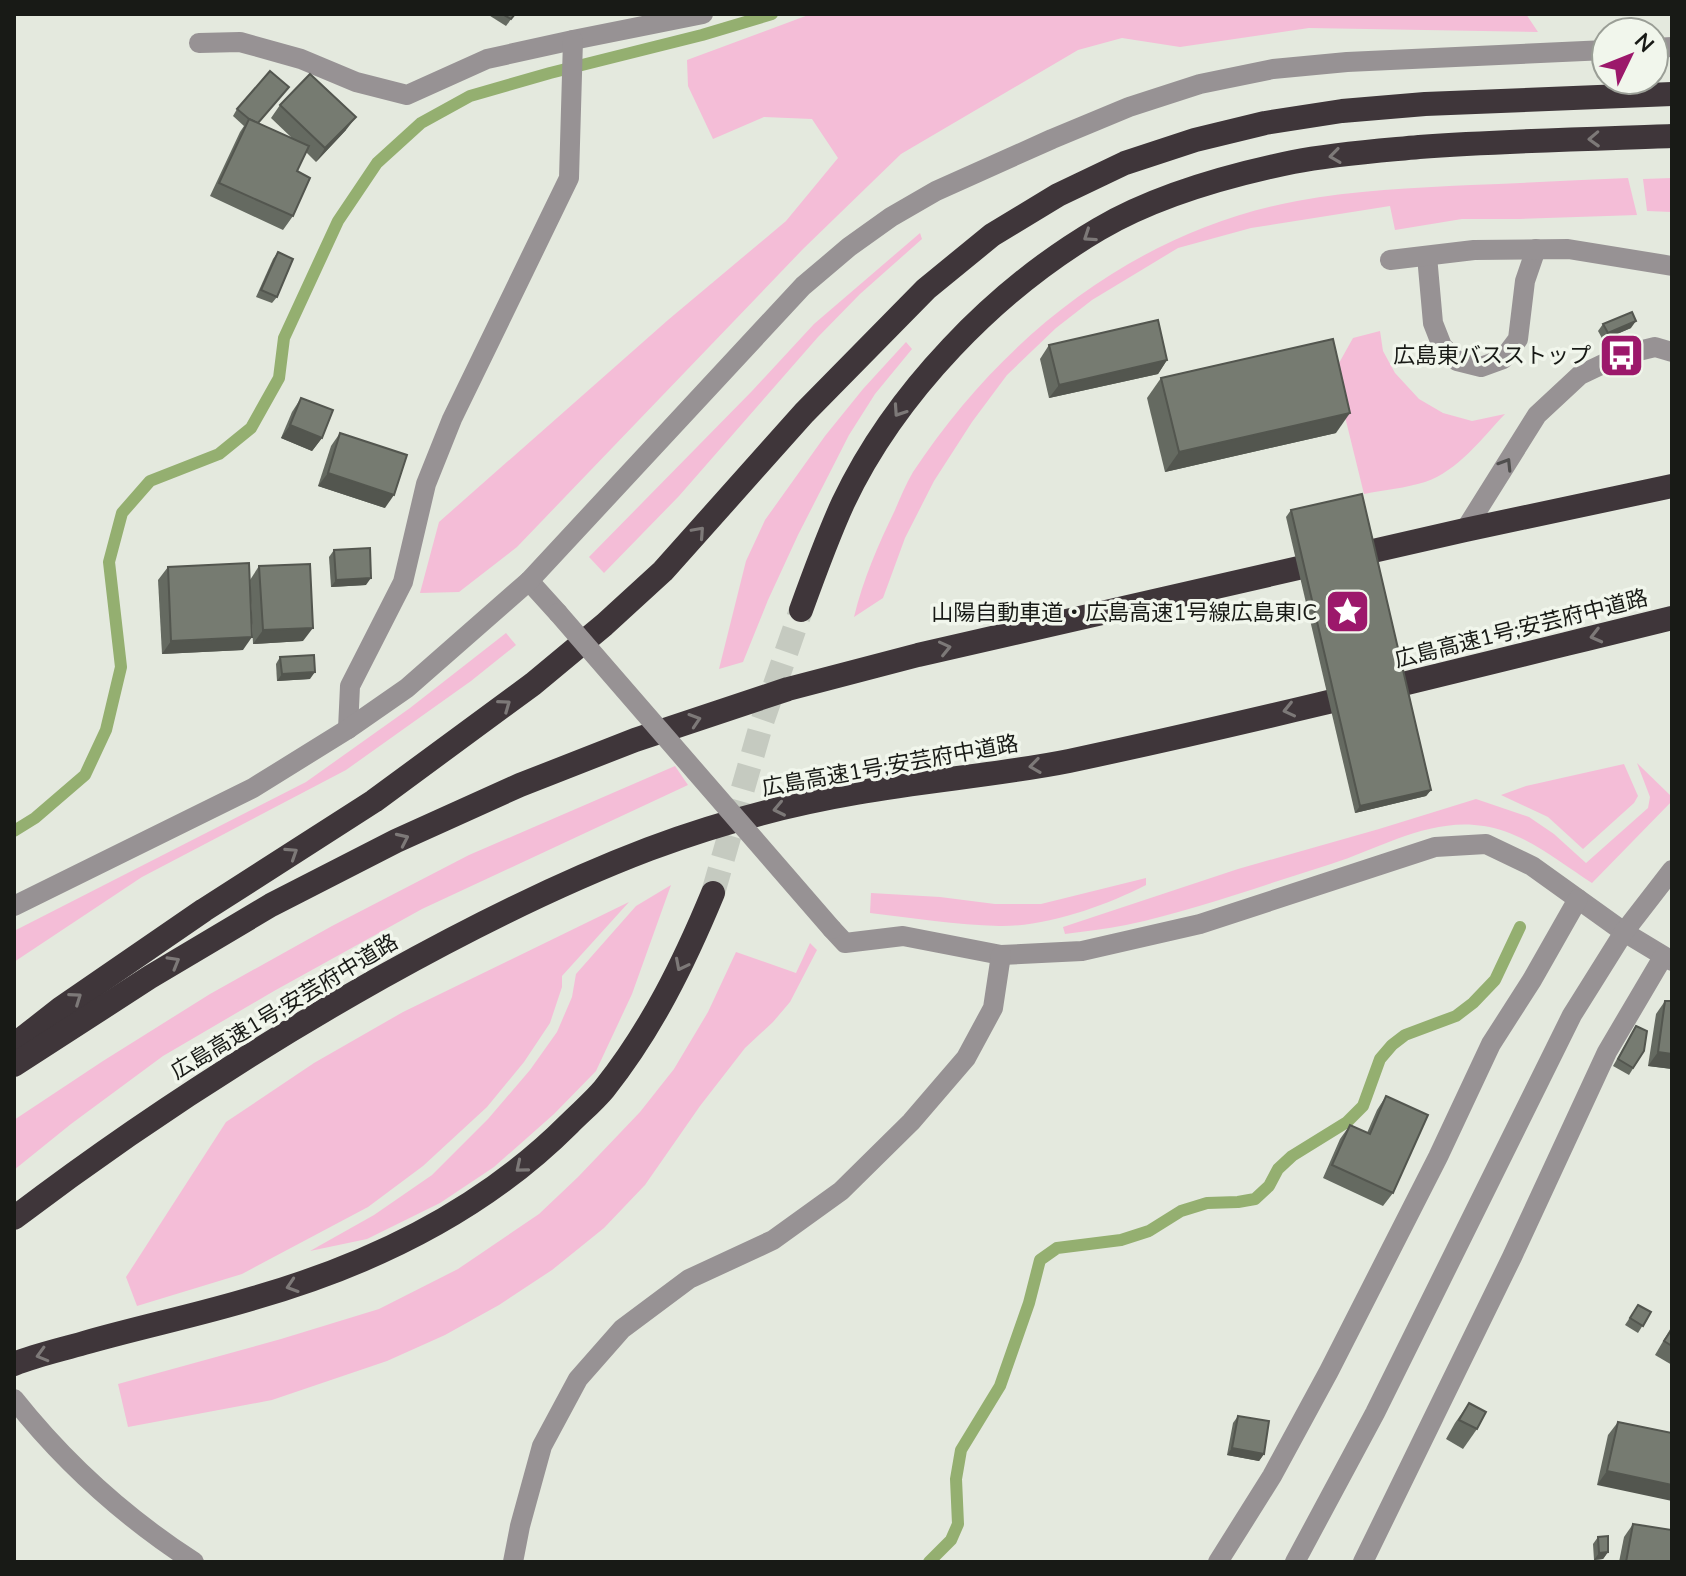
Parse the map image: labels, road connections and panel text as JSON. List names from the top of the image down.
{
  "streets": {
    "highway": ["広島高速1号;安芸府中道路"]
  },
  "places": {
    "bus stop": ["広島東バスストップ"],
    "place": ["山陽自動車道・広島高速1号線広島東IC"]
  },
  "north": "top right"
}
